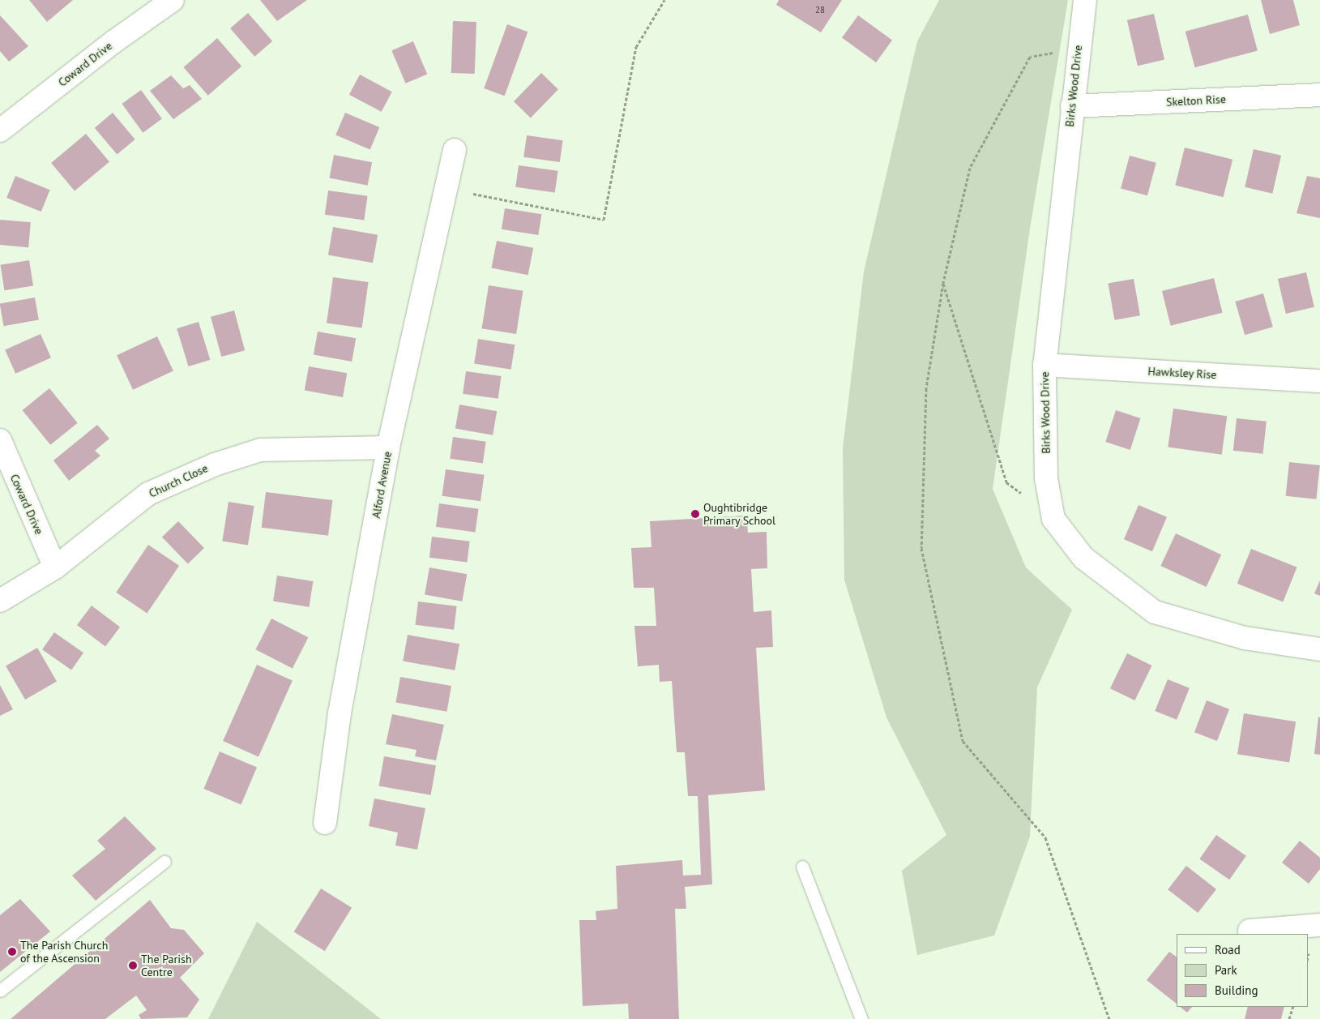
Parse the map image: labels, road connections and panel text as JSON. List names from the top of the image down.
{
  "streets": {
    "street": [
      "Coward Drive",
      "Birks Wood Drive",
      "Skelton Rise",
      "Hawksley Rise",
      "Church Close",
      "Alford Avenue"
    ]
  },
  "crossings": [
    ["Coward Drive", "Church Close"],
    ["Birks Wood Drive", "Skelton Rise"],
    ["Birks Wood Drive", "Hawksley Rise"],
    ["Church Close", "Alford Avenue"]
  ],
  "places": ["Oughtibridge Primary School", "The Parish Church of the Ascension", "The Parish Centre"],
  "house_numbers": ["28"],
  "legend": ["Road", "Park", "Building"]
}
